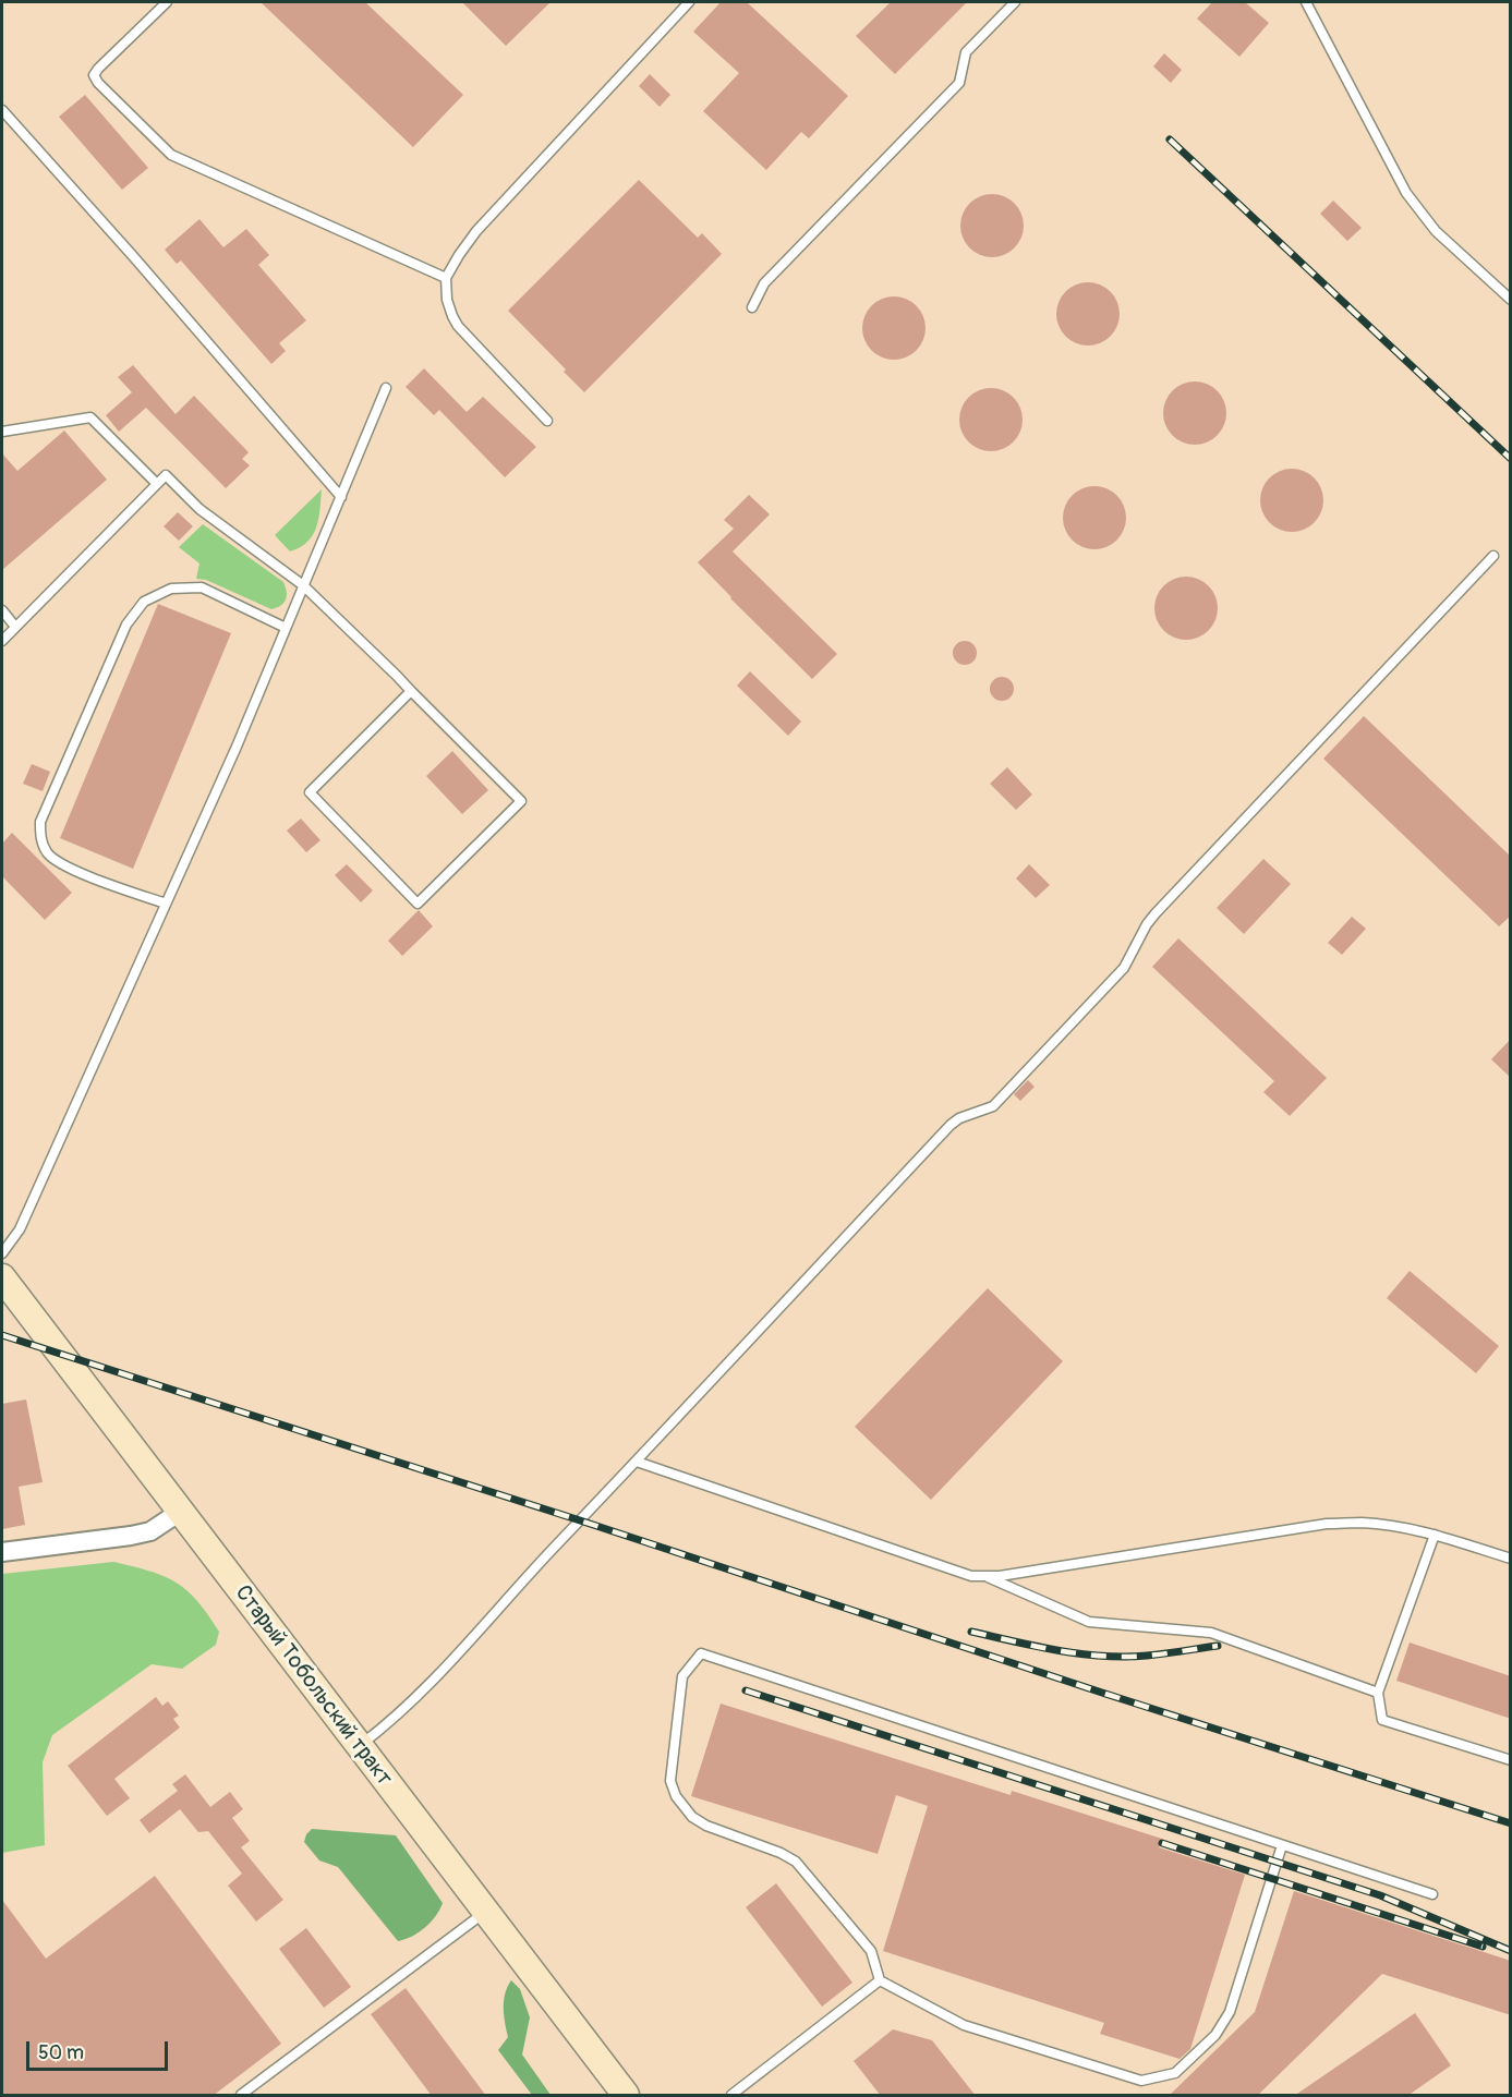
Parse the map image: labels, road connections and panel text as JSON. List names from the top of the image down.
{
  "streets": {
    "street": ["Старый Тобольский тракт"]
  },
  "scale_bar": "50 m"
}
